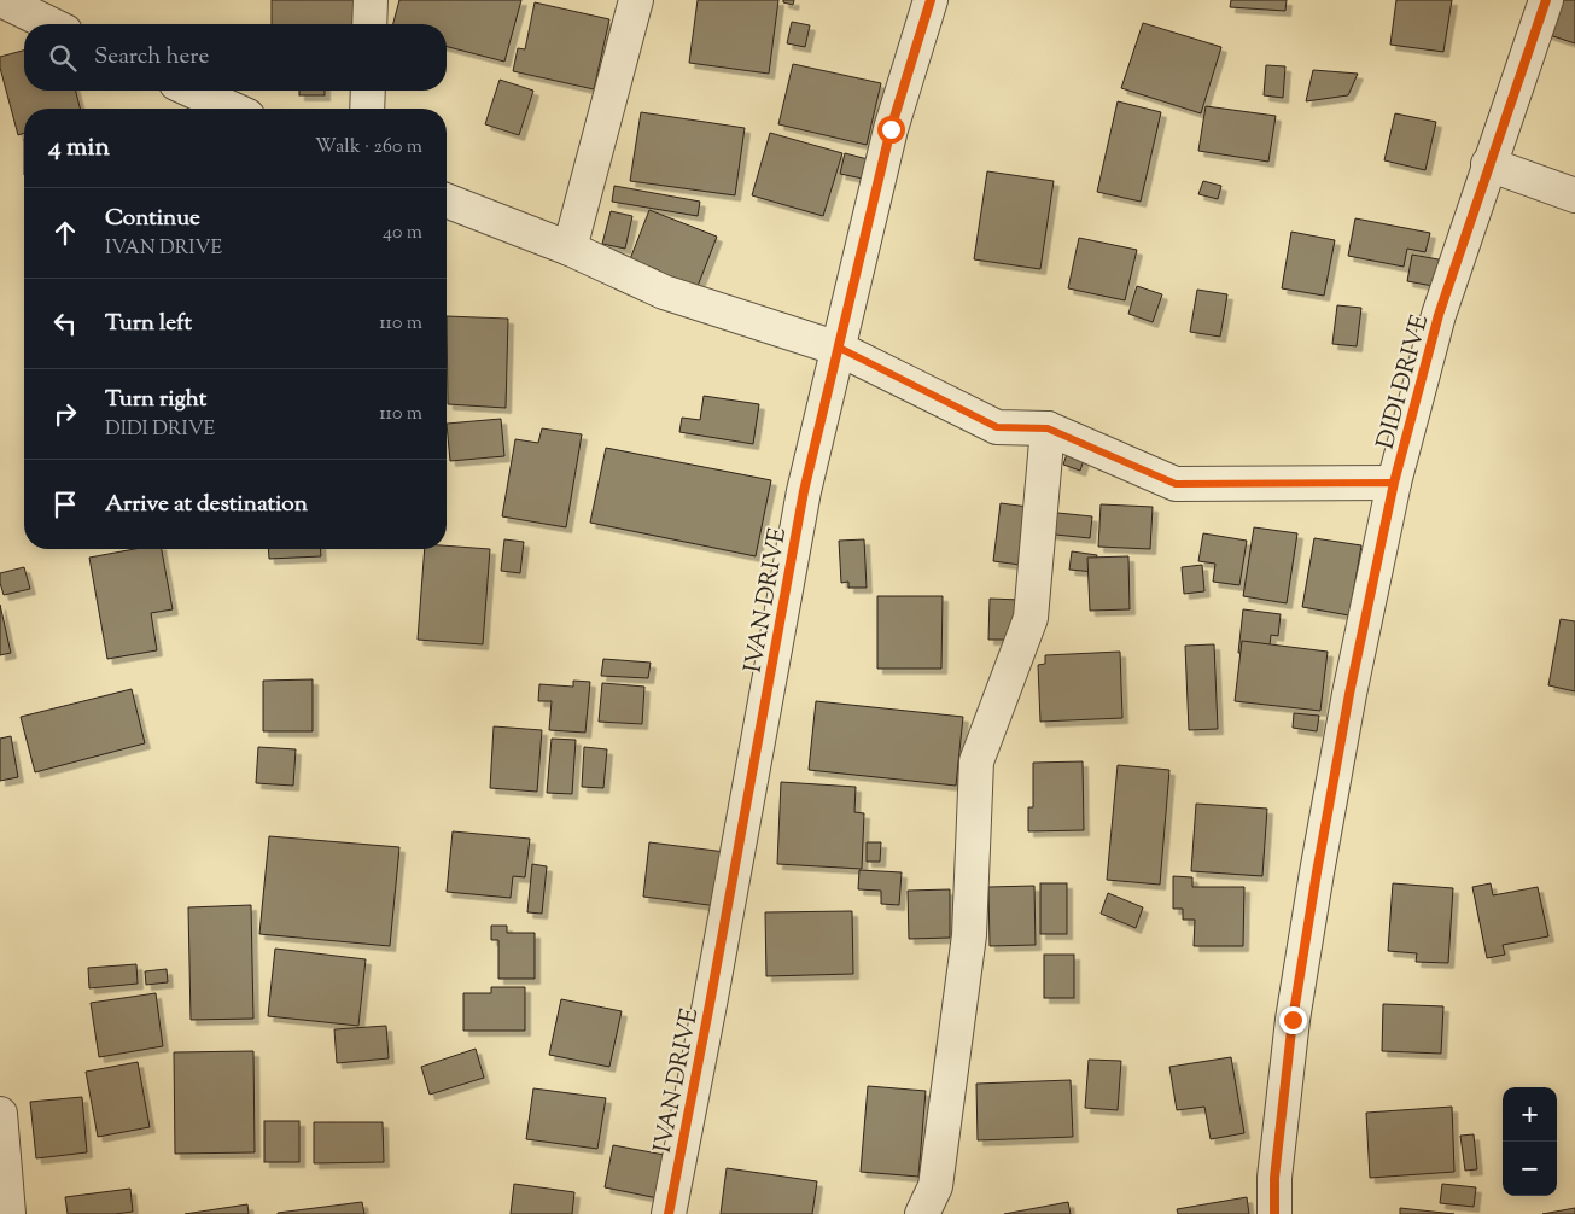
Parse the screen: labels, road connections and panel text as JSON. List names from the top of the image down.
{
  "streets": {
    "street": ["DIDI DRIVE", "IVAN DRIVE"]
  },
  "page": {
    "search": "Search here",
    "heading": ["4 min", "Walk · 260 m"],
    "list": [
      ["Continue", "IVAN DRIVE", "40 m"],
      ["Turn left", "110 m"],
      ["Turn right", "DIDI DRIVE", "110 m"],
      "Arrive at destination"
    ],
    "map_buttons": ["+", "−"]
  }
}
